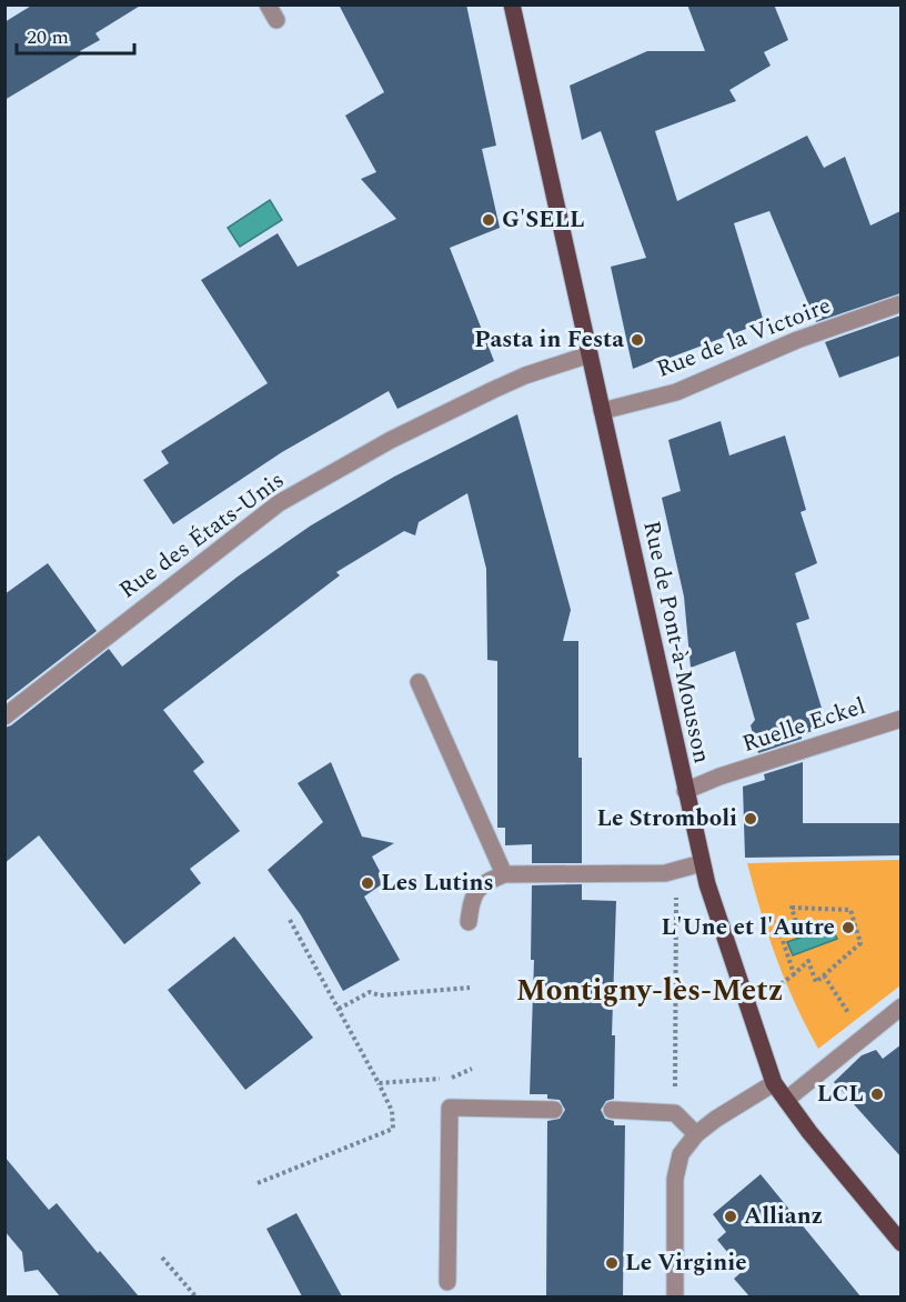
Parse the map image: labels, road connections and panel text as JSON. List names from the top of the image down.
{
  "streets": {
    "main road": ["Rue de Pont-à-Mousson"],
    "street": ["Rue de la Victoire", "Rue des États-Unis", "Ruelle Eckel"]
  },
  "crossings": [
    ["Rue de la Victoire", "Rue de Pont-à-Mousson"],
    ["Rue des États-Unis", "Rue de Pont-à-Mousson"],
    ["Rue de Pont-à-Mousson", "Ruelle Eckel"]
  ],
  "districts": ["Montigny-lès-Metz"],
  "places": [
    "G'SELL",
    "Pasta in Festa",
    "Le Stromboli",
    "Les Lutins",
    "L'Une et l'Autre",
    "LCL",
    "Allianz",
    "Le Virginie"
  ],
  "scale_bar": "20 m"
}
